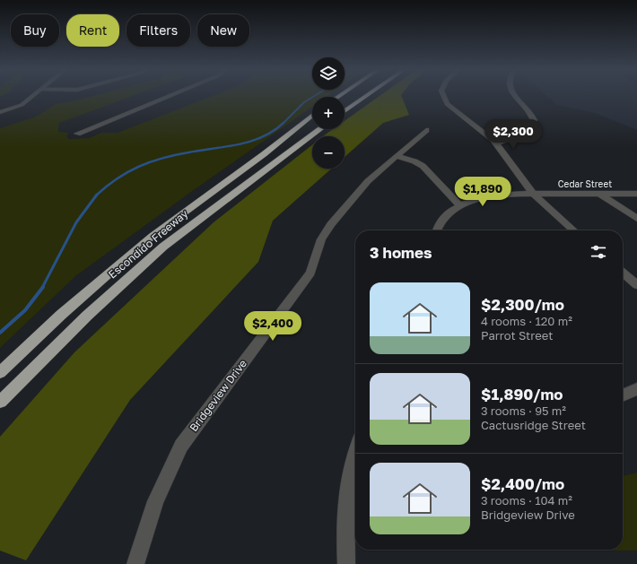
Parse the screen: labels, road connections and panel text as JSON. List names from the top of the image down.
{
  "streets": {
    "highway": ["Escondido Freeway"],
    "street": ["Cedar Street", "Bridgeview Drive"]
  },
  "page": {
    "chip": [
      "Buy",
      "Rent",
      "Filters",
      "New"
    ],
    "map_buttons": ["+", "−"],
    "price": ["$2,300", "$1,890", "$2,400"],
    "heading": "3 homes",
    "list": [
      {
        "name": "$2,300/mo",
        "note": "4 rooms · 120 m² · Parrot Street"
      },
      {
        "name": "$1,890/mo",
        "note": "3 rooms · 95 m² · Cactusridge Street"
      },
      {
        "name": "$2,400/mo",
        "note": "3 rooms · 104 m² · Bridgeview Drive"
      }
    ]
  }
}
